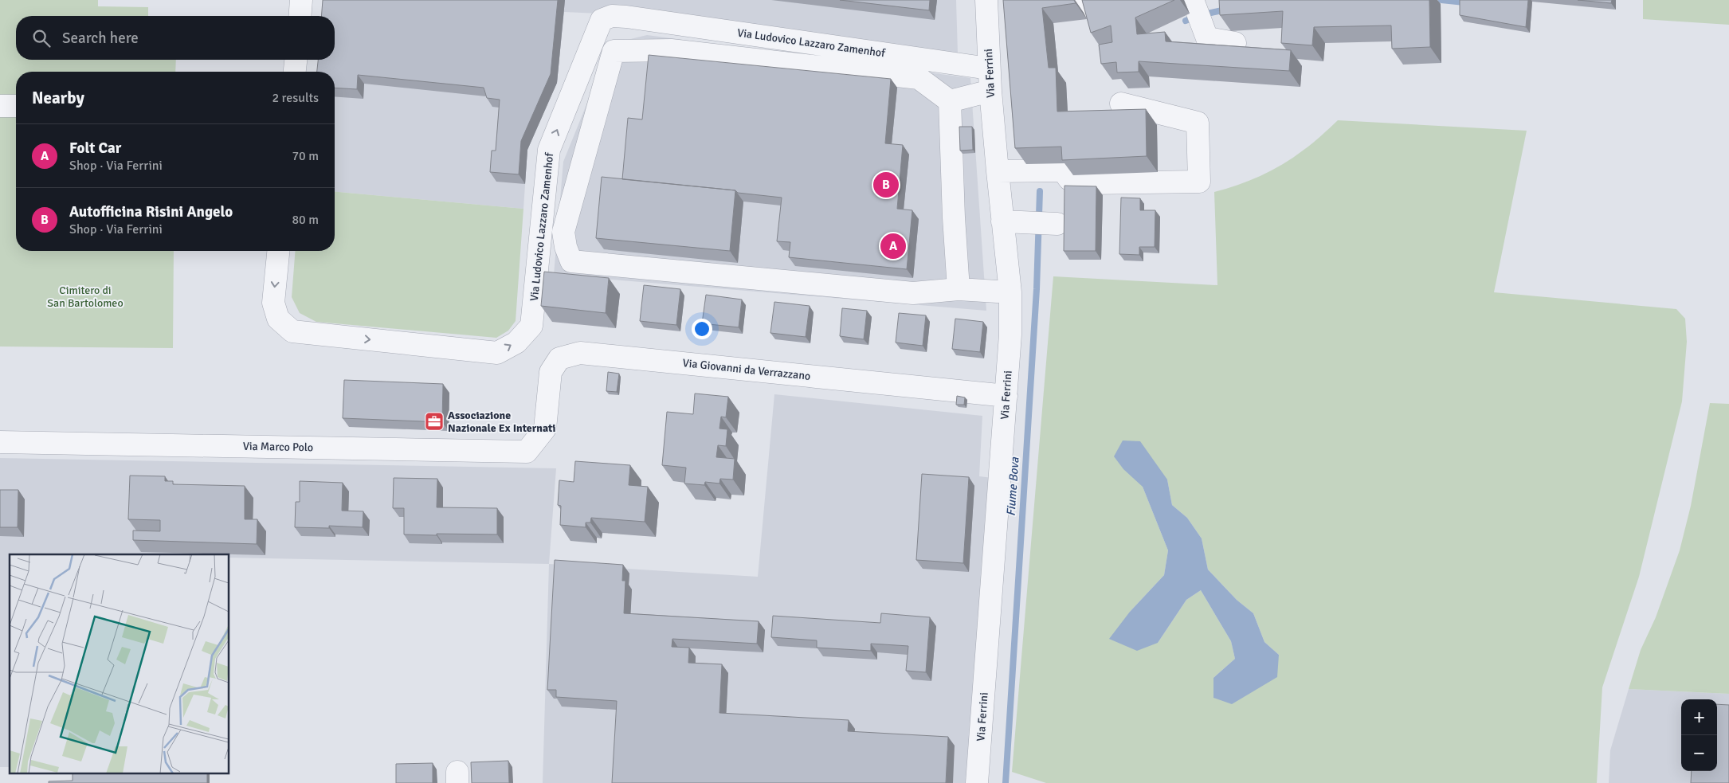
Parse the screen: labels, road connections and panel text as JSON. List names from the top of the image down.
{
  "streets": {
    "street": [
      "Via Ludovico Lazzaro Zamenhof",
      "Via Ferrini",
      "Via Giovanni da Verrazzano",
      "Via Marco Polo"
    ]
  },
  "crossings": [
    ["Via Ludovico Lazzaro Zamenhof", "Via Ferrini"],
    ["Via Ferrini", "Via Giovanni da Verrazzano"],
    ["Via Giovanni da Verrazzano", "Via Marco Polo"]
  ],
  "water": ["Fiume Bova"],
  "parks": ["Cimitero di San Bartolomeo"],
  "places": {
    "office": ["Associazione Nazionale Ex Internati"]
  },
  "page": {
    "search": "Search here",
    "heading": ["Nearby", "2 results"],
    "list": [
      {
        "mark": "A",
        "name": "Folt Car",
        "note": "Shop · Via Ferrini",
        "value": "70 m"
      },
      {
        "mark": "B",
        "name": "Autofficina Risini Angelo",
        "note": "Shop · Via Ferrini",
        "value": "80 m"
      }
    ],
    "pins": ["B", "A"],
    "map_buttons": ["+", "−"]
  }
}
